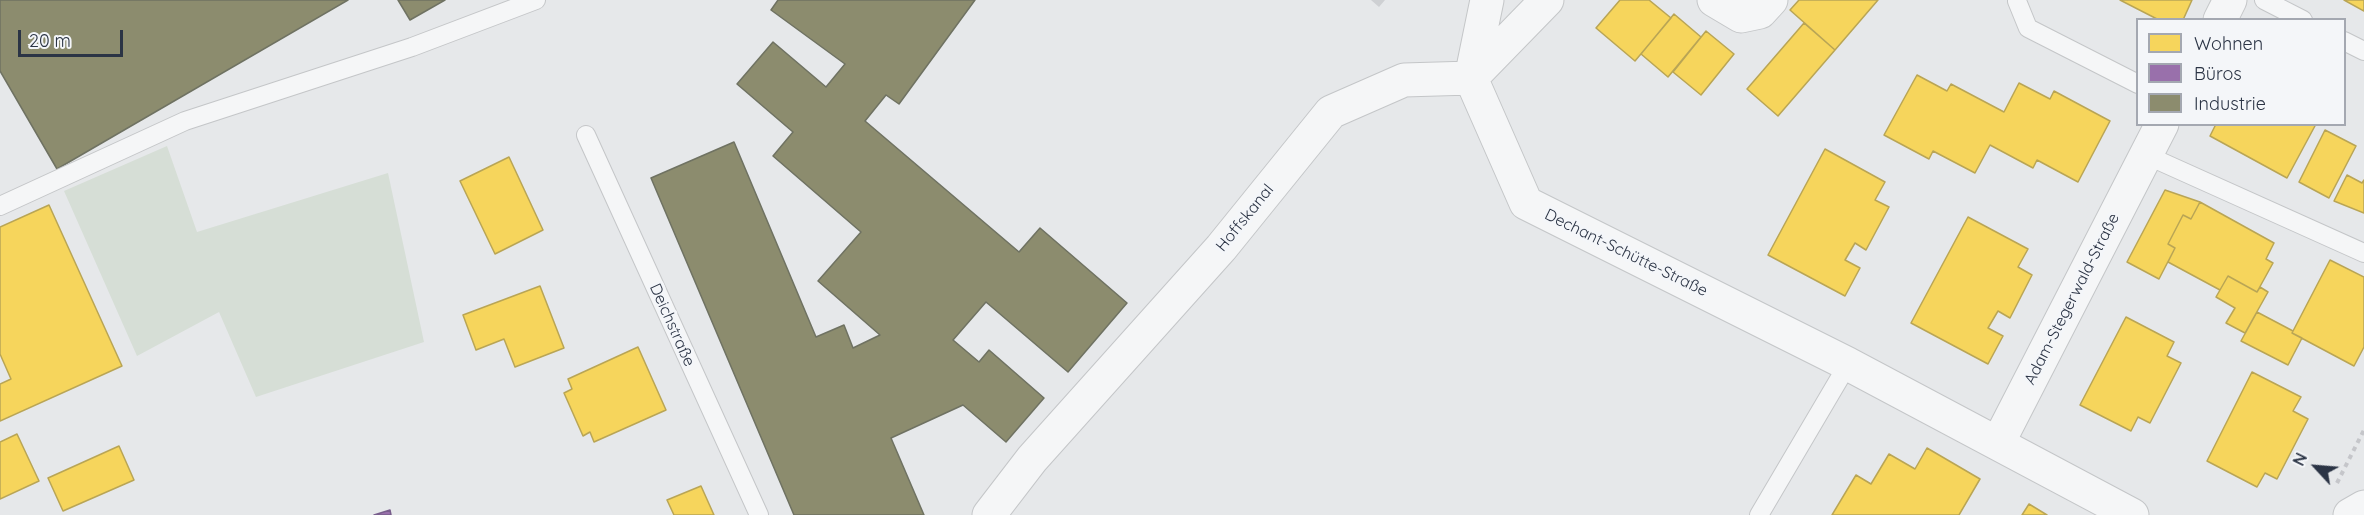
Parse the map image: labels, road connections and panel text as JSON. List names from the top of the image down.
{
  "streets": {
    "street": ["Hoffskanal", "Dechant-Schütte-Straße", "Adam-Stegerwald-Straße"],
    "lane": ["Deichstraße"]
  },
  "crossings": [
    ["Hoffskanal", "Dechant-Schütte-Straße"],
    ["Dechant-Schütte-Straße", "Adam-Stegerwald-Straße"]
  ],
  "legend": ["Wohnen", "Büros", "Industrie"],
  "scale_bar": "20 m",
  "north": "top left"
}
